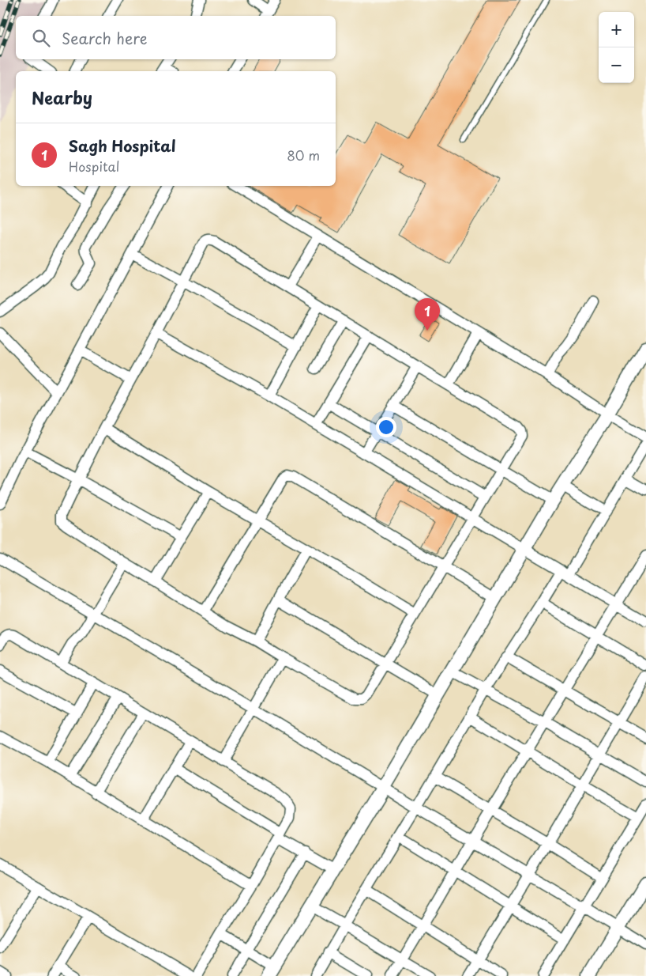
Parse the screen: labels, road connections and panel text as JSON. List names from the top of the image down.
{
  "page": {
    "map_buttons": ["+", "−"],
    "search": "Search here",
    "heading": "Nearby",
    "list": [
      {
        "mark": "1",
        "name": "Sagh Hospital",
        "note": "Hospital",
        "value": "80 m"
      }
    ],
    "pins": "1"
  }
}
